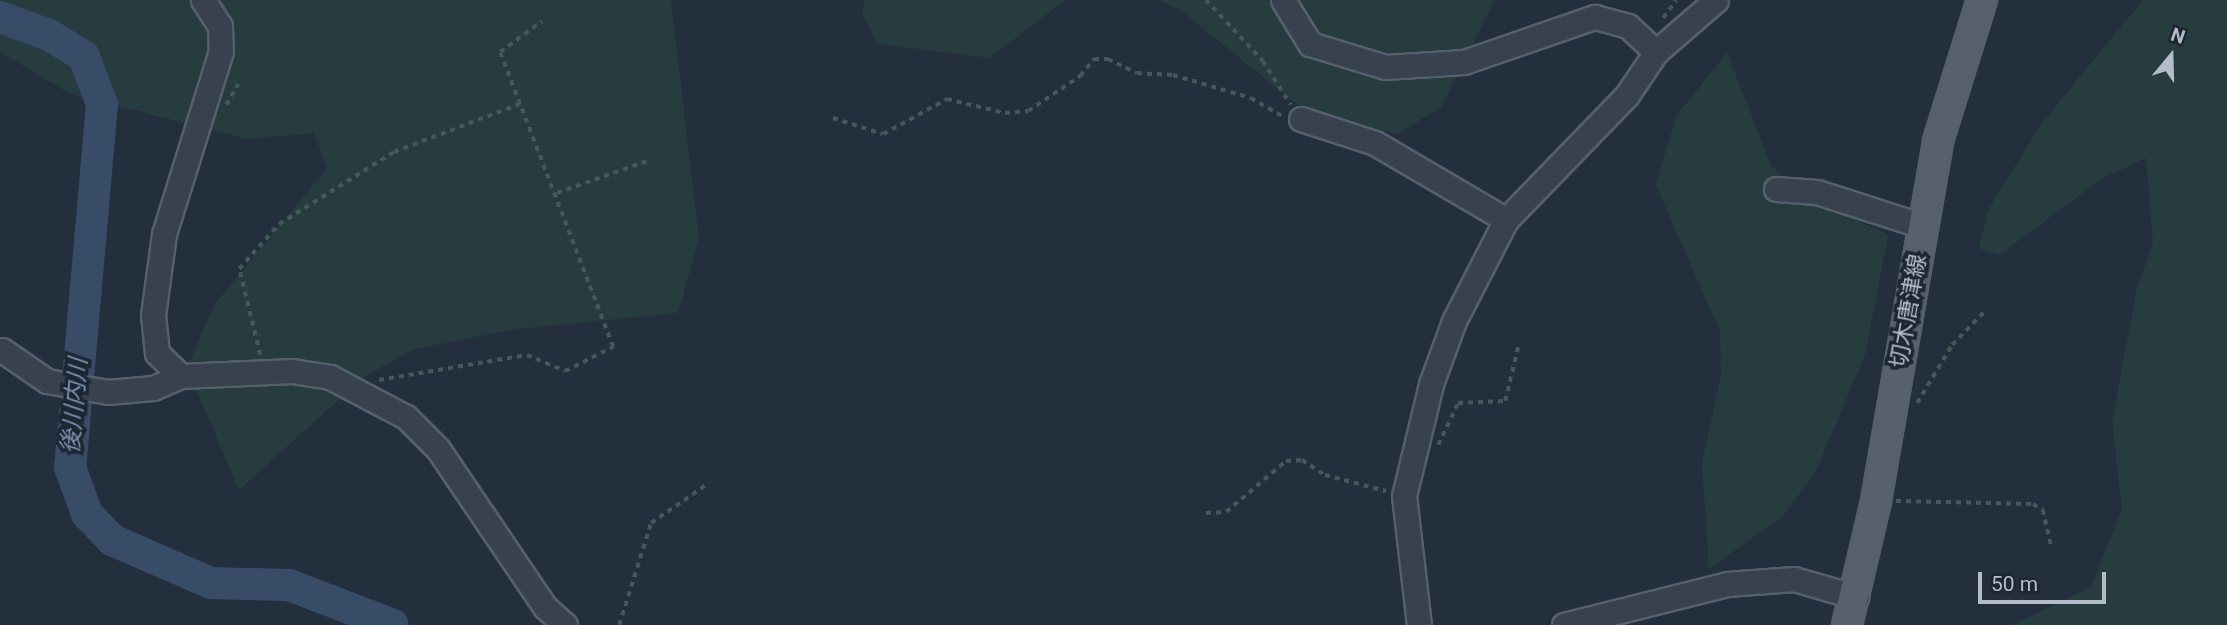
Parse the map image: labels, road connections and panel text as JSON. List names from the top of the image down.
{
  "streets": {
    "main road": ["切木唐津線"]
  },
  "water": ["後川内川"],
  "scale_bar": "50 m",
  "north": "top"
}
